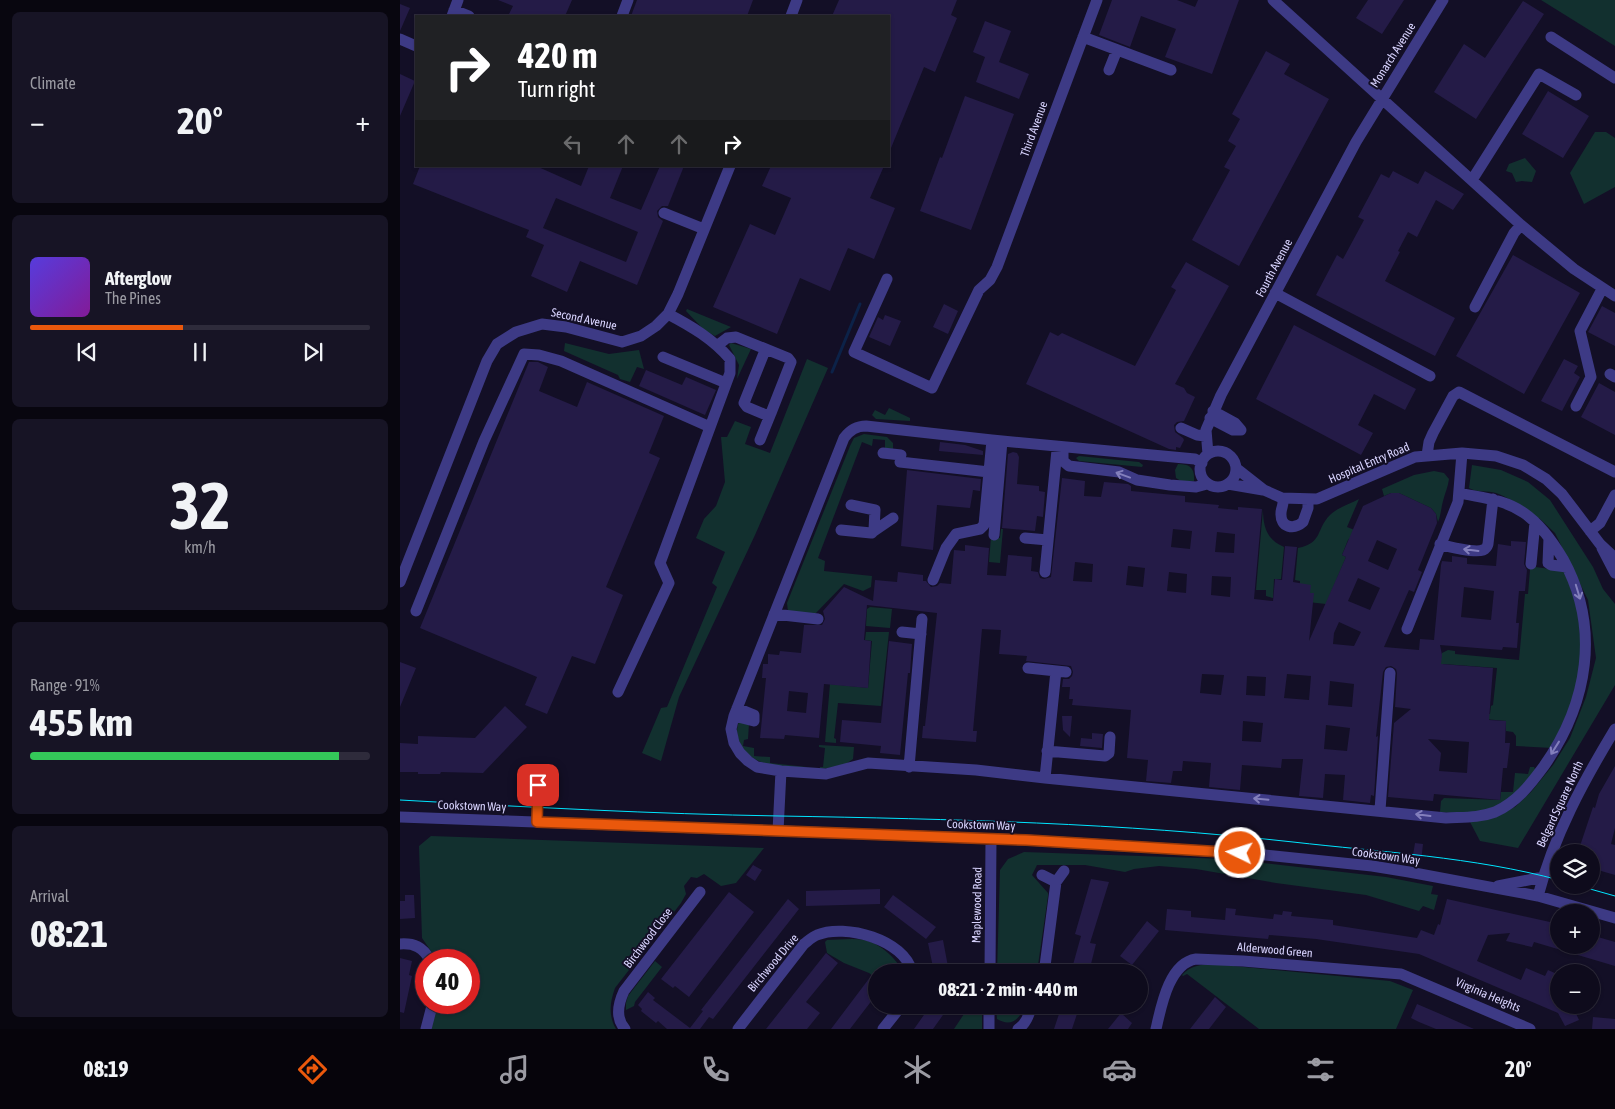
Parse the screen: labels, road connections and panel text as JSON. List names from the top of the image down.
{
  "streets": {
    "street": [
      "Monarch Avenue",
      "Third Avenue",
      "Fourth Avenue",
      "Second Avenue",
      "Hospital Entry Road",
      "Belgard Square North",
      "Cookstown Way",
      "Maplewood Road",
      "Birchwood Close",
      "Alderwood Green",
      "Birchwood Drive",
      "Virginia Heights"
    ]
  },
  "crossings": [
    ["Monarch Avenue", "Fourth Avenue"],
    ["Fourth Avenue", "Hospital Entry Road"],
    ["Belgard Square North", "Cookstown Way"],
    ["Cookstown Way", "Maplewood Road"],
    ["Alderwood Green", "Virginia Heights"]
  ],
  "page": {
    "tile": [
      "Climate",
      ["32", "km/h"],
      ["Range · 91%", "455 km"],
      ["Arrival", "08:21"]
    ],
    "turn": ["420 m", "Turn right"],
    "heat": ["−", "20°", "+"],
    "song": ["Afterglow", "The Pines"],
    "map_buttons": ["+", "−"],
    "limit": "40",
    "trip": "08:21 · 2 min · 440 m",
    "tabs": ["08:19", "20°"]
  }
}
